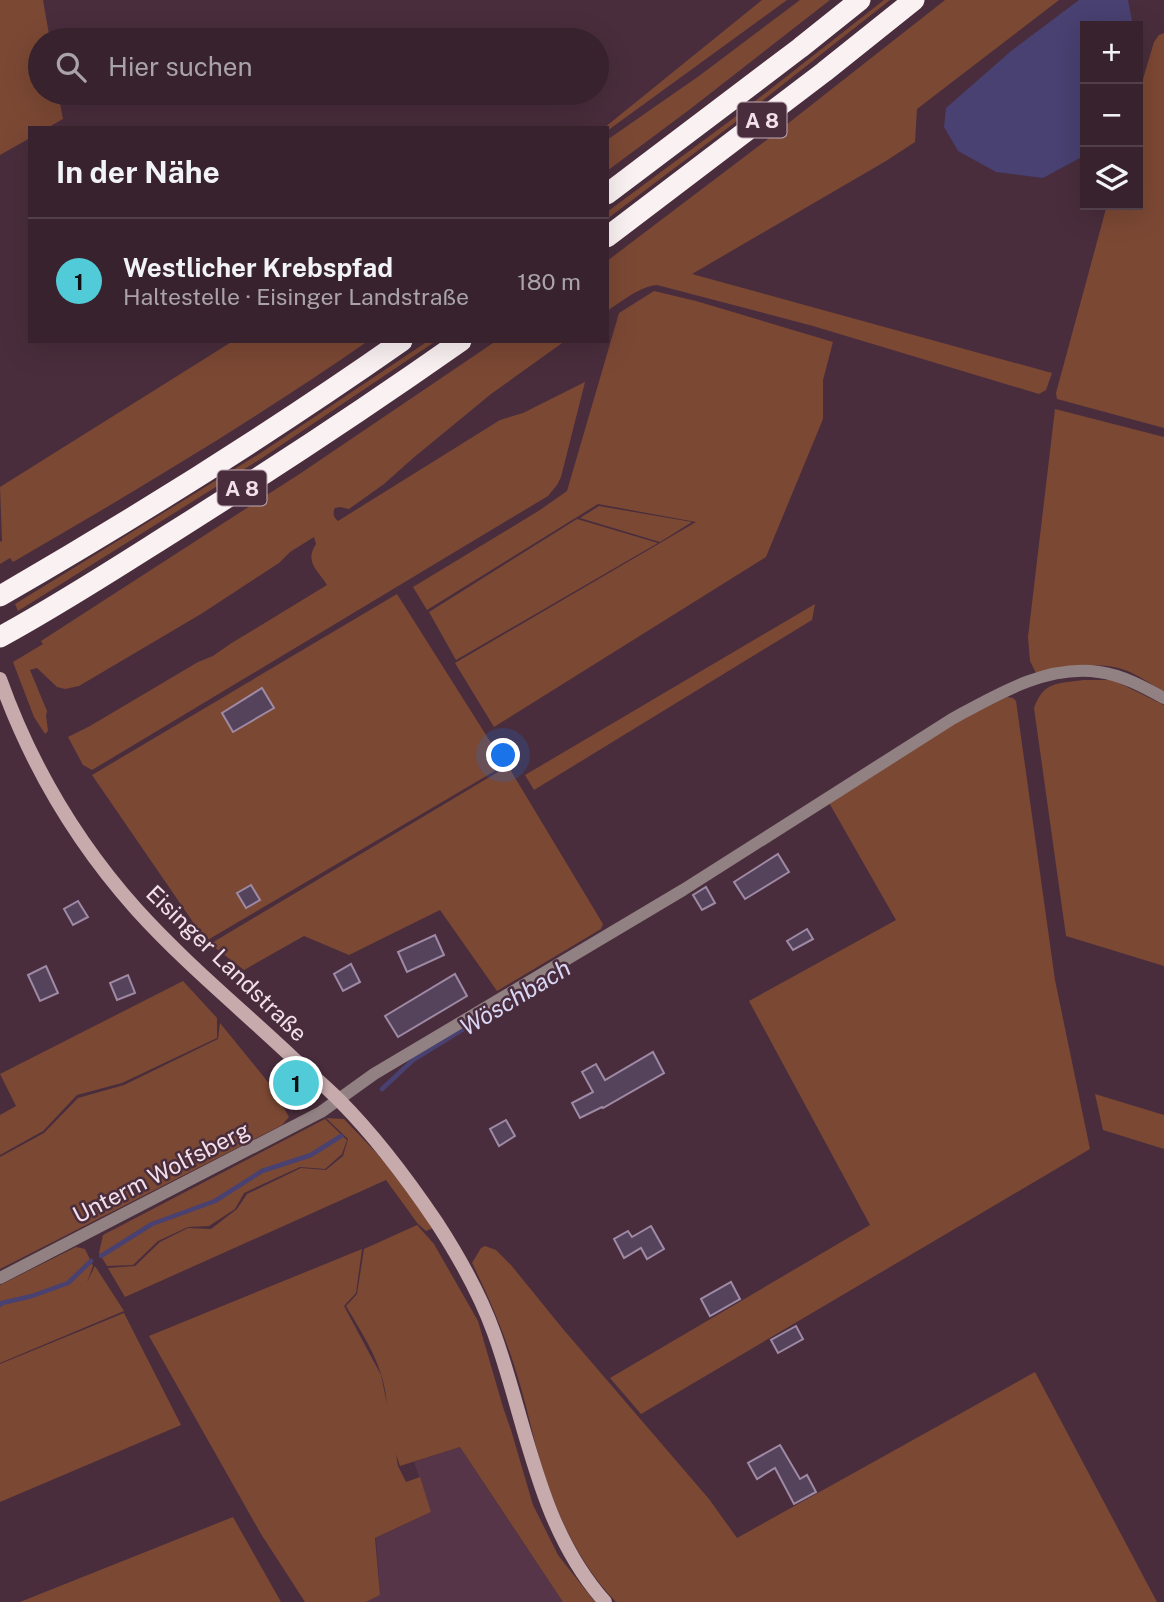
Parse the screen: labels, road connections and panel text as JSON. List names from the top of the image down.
{
  "streets": {
    "highway": ["A 8"],
    "main road": ["Eisinger Landstraße"],
    "street": ["Unterm Wolfsberg"]
  },
  "crossings": [
    ["Eisinger Landstraße", "Unterm Wolfsberg"]
  ],
  "water": ["Wöschbach"],
  "page": {
    "map_buttons": ["+", "−"],
    "search": "Hier suchen",
    "heading": "In der Nähe",
    "list": [
      {
        "mark": "1",
        "name": "Westlicher Krebspfad",
        "note": "Haltestelle · Eisinger Landstraße",
        "value": "180 m"
      }
    ],
    "pins": "1"
  }
}
